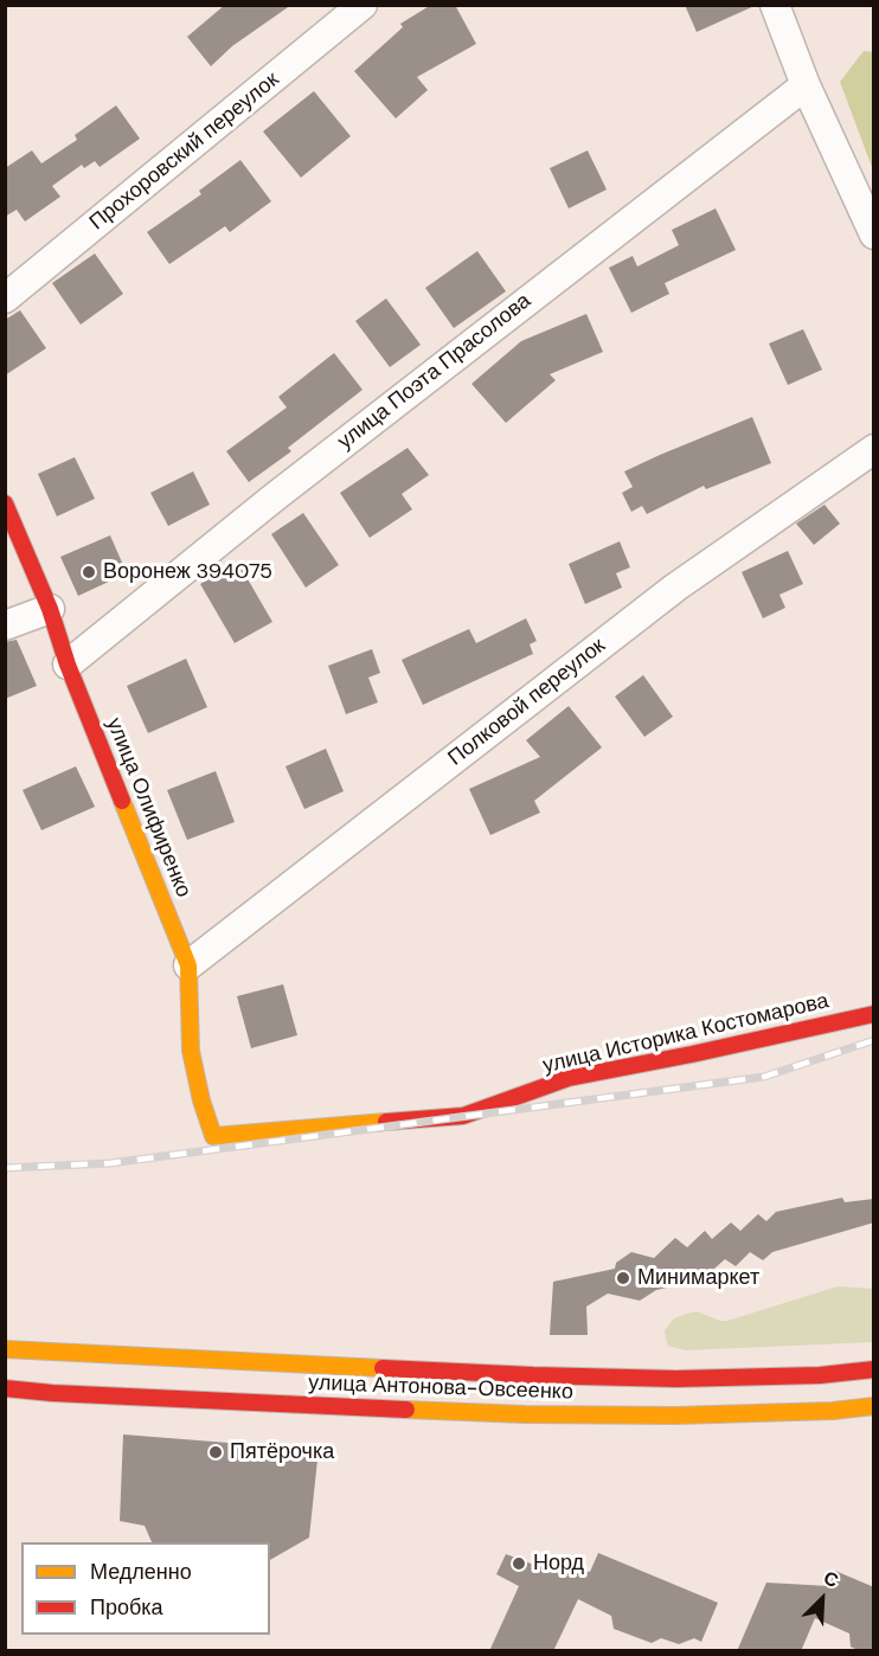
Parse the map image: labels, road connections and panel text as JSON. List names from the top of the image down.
{
  "streets": {
    "main road": ["улица Олифиренко", "улица Историка Костомарова", "улица Антонова-Овсеенко"],
    "street": ["Прохоровский переулок", "улица Поэта Прасолова", "Полковой переулок"]
  },
  "crossings": [
    ["улица Поэта Прасолова", "улица Олифиренко"],
    ["Полковой переулок", "улица Олифиренко"],
    ["улица Олифиренко", "улица Историка Костомарова"]
  ],
  "places": [
    "Воронеж 394075",
    "Минимаркет",
    "Пятёрочка",
    "Норд"
  ],
  "legend": ["Медленно", "Пробка"],
  "north": "top right"
}
